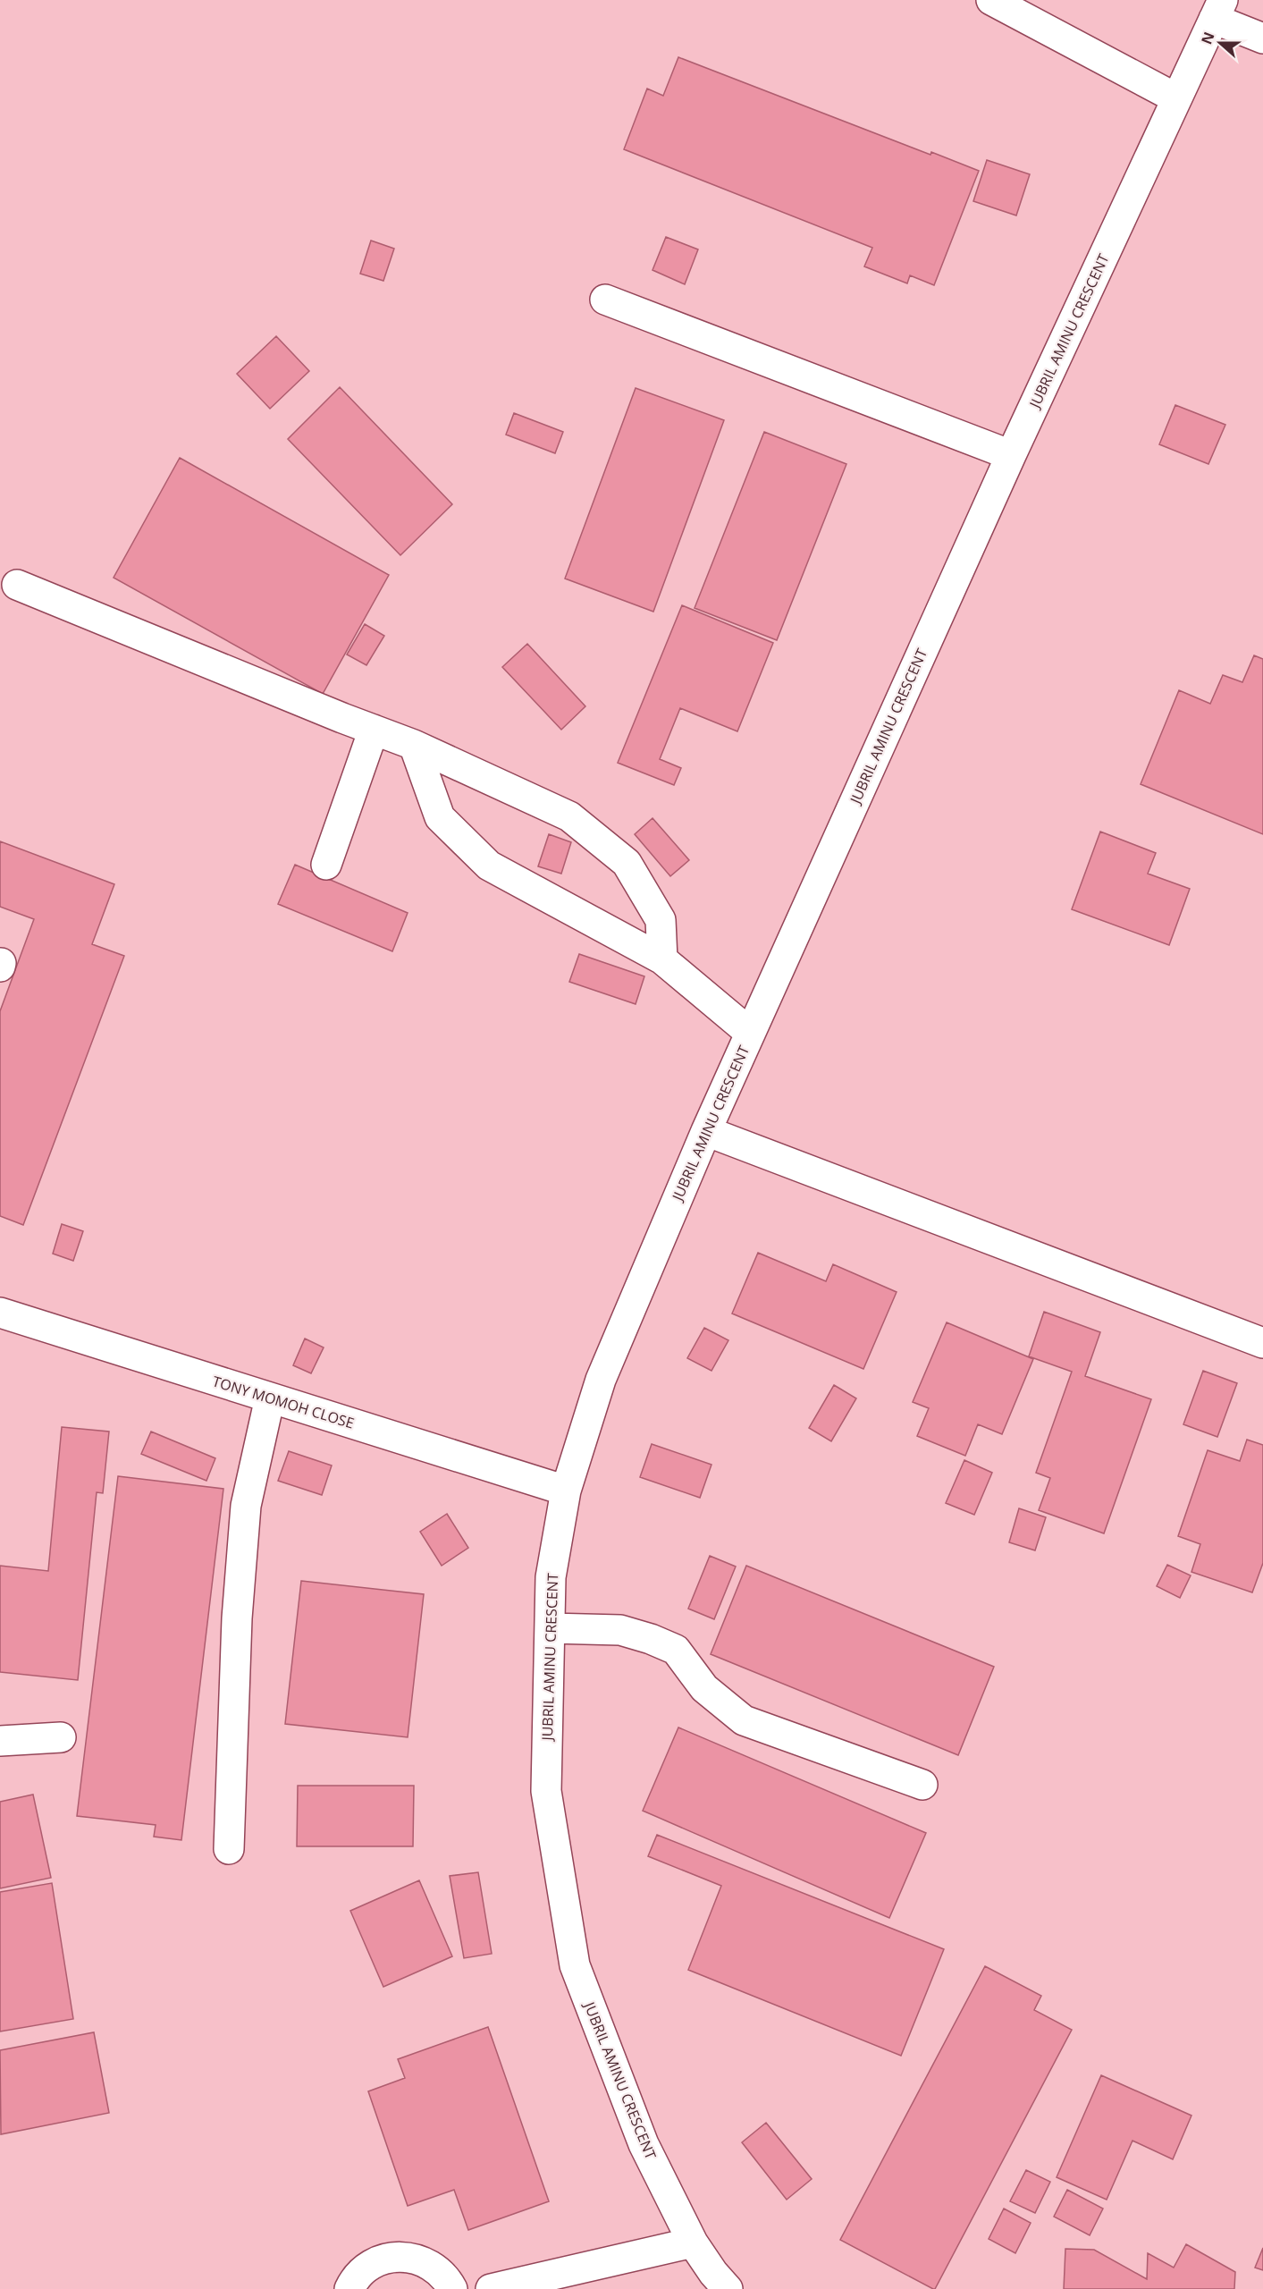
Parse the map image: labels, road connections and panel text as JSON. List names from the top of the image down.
{
  "streets": {
    "street": ["JUBRIL AMINU CRESCENT", "TONY MOMOH CLOSE"]
  },
  "crossings": [
    ["JUBRIL AMINU CRESCENT", "TONY MOMOH CLOSE"]
  ],
  "north": "left"
}
